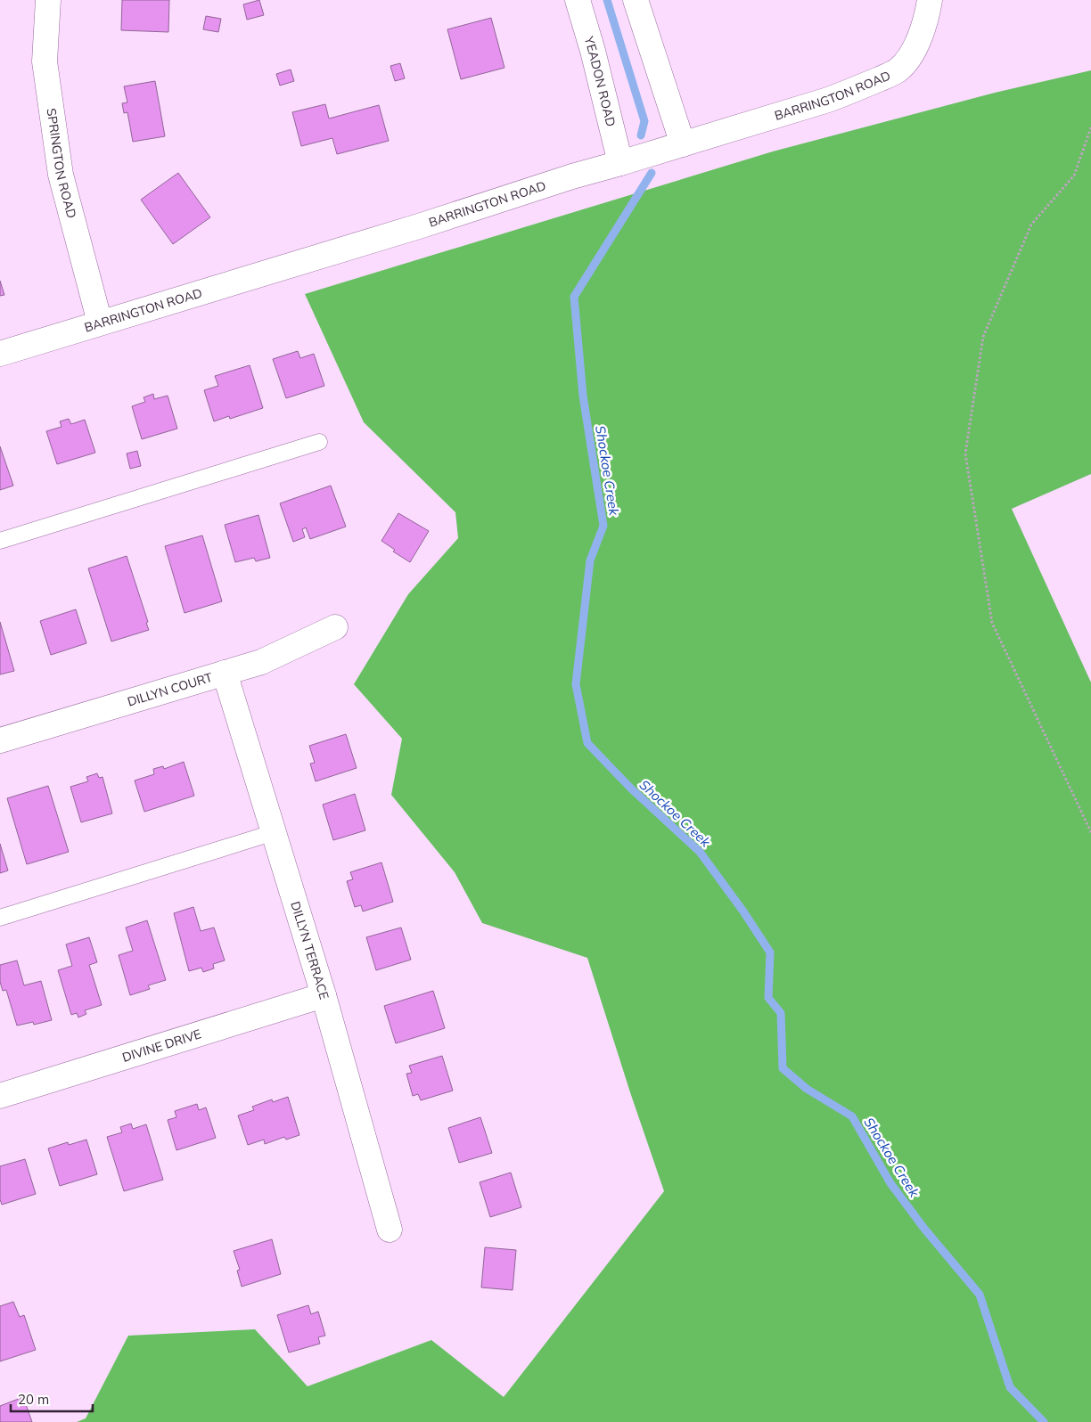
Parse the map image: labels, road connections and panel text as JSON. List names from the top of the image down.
{
  "streets": {
    "street": [
      "YEADON ROAD",
      "BARRINGTON ROAD",
      "SPRINGTON ROAD",
      "DILLYN COURT",
      "DILLYN TERRACE",
      "DIVINE DRIVE"
    ]
  },
  "crossings": [
    ["YEADON ROAD", "BARRINGTON ROAD"],
    ["BARRINGTON ROAD", "SPRINGTON ROAD"],
    ["DILLYN COURT", "DILLYN TERRACE"],
    ["DILLYN TERRACE", "DIVINE DRIVE"]
  ],
  "water": ["Shockoe Creek"],
  "scale_bar": "20 m"
}
